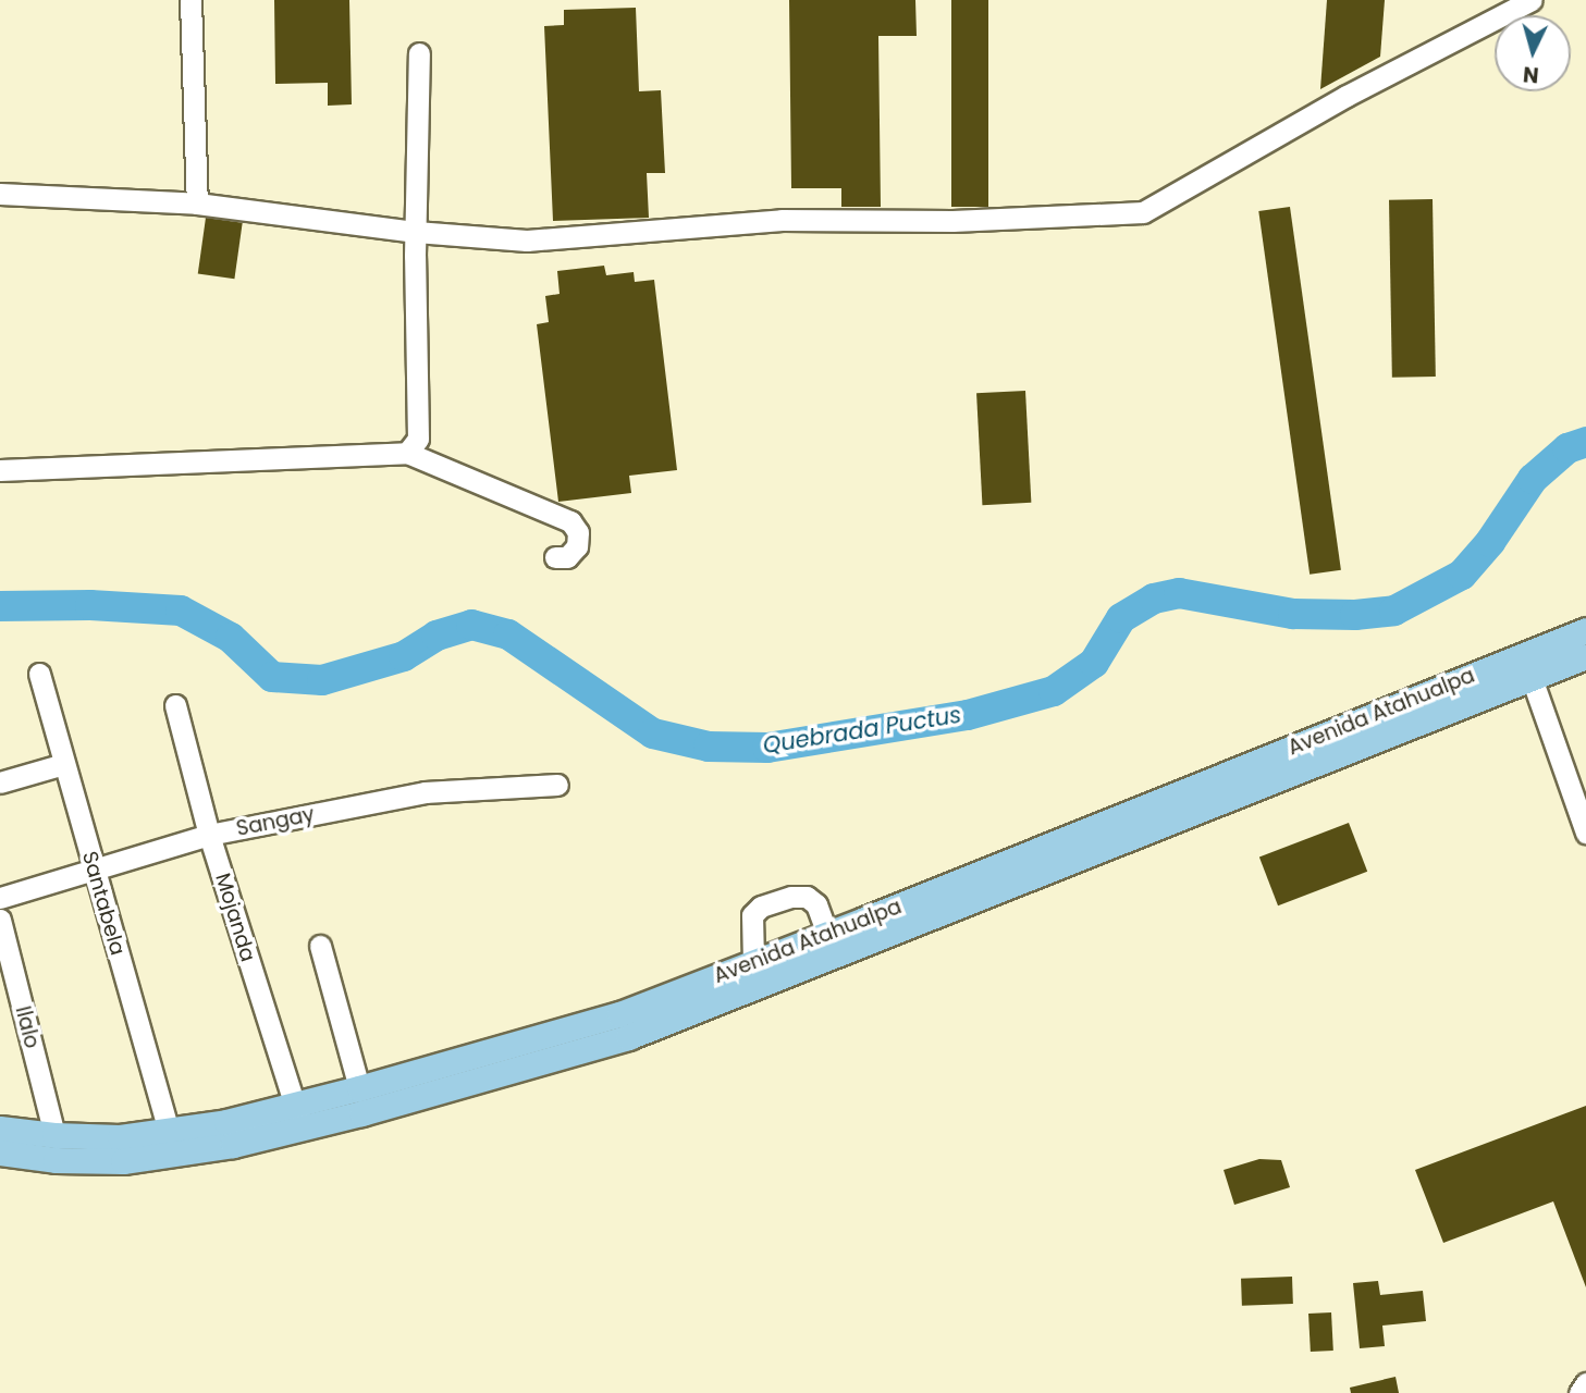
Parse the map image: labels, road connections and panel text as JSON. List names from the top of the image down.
{
  "streets": {
    "main road": ["Avenida Atahualpa"],
    "street": [
      "Sangay",
      "Santabela",
      "Mojanda",
      "Ilalo"
    ]
  },
  "crossings": [
    ["Avenida Atahualpa", "Santabela"],
    ["Avenida Atahualpa", "Mojanda"],
    ["Avenida Atahualpa", "Ilalo"],
    ["Sangay", "Santabela"],
    ["Sangay", "Mojanda"]
  ],
  "water": ["Quebrada Puctus"],
  "north": "bottom"
}
